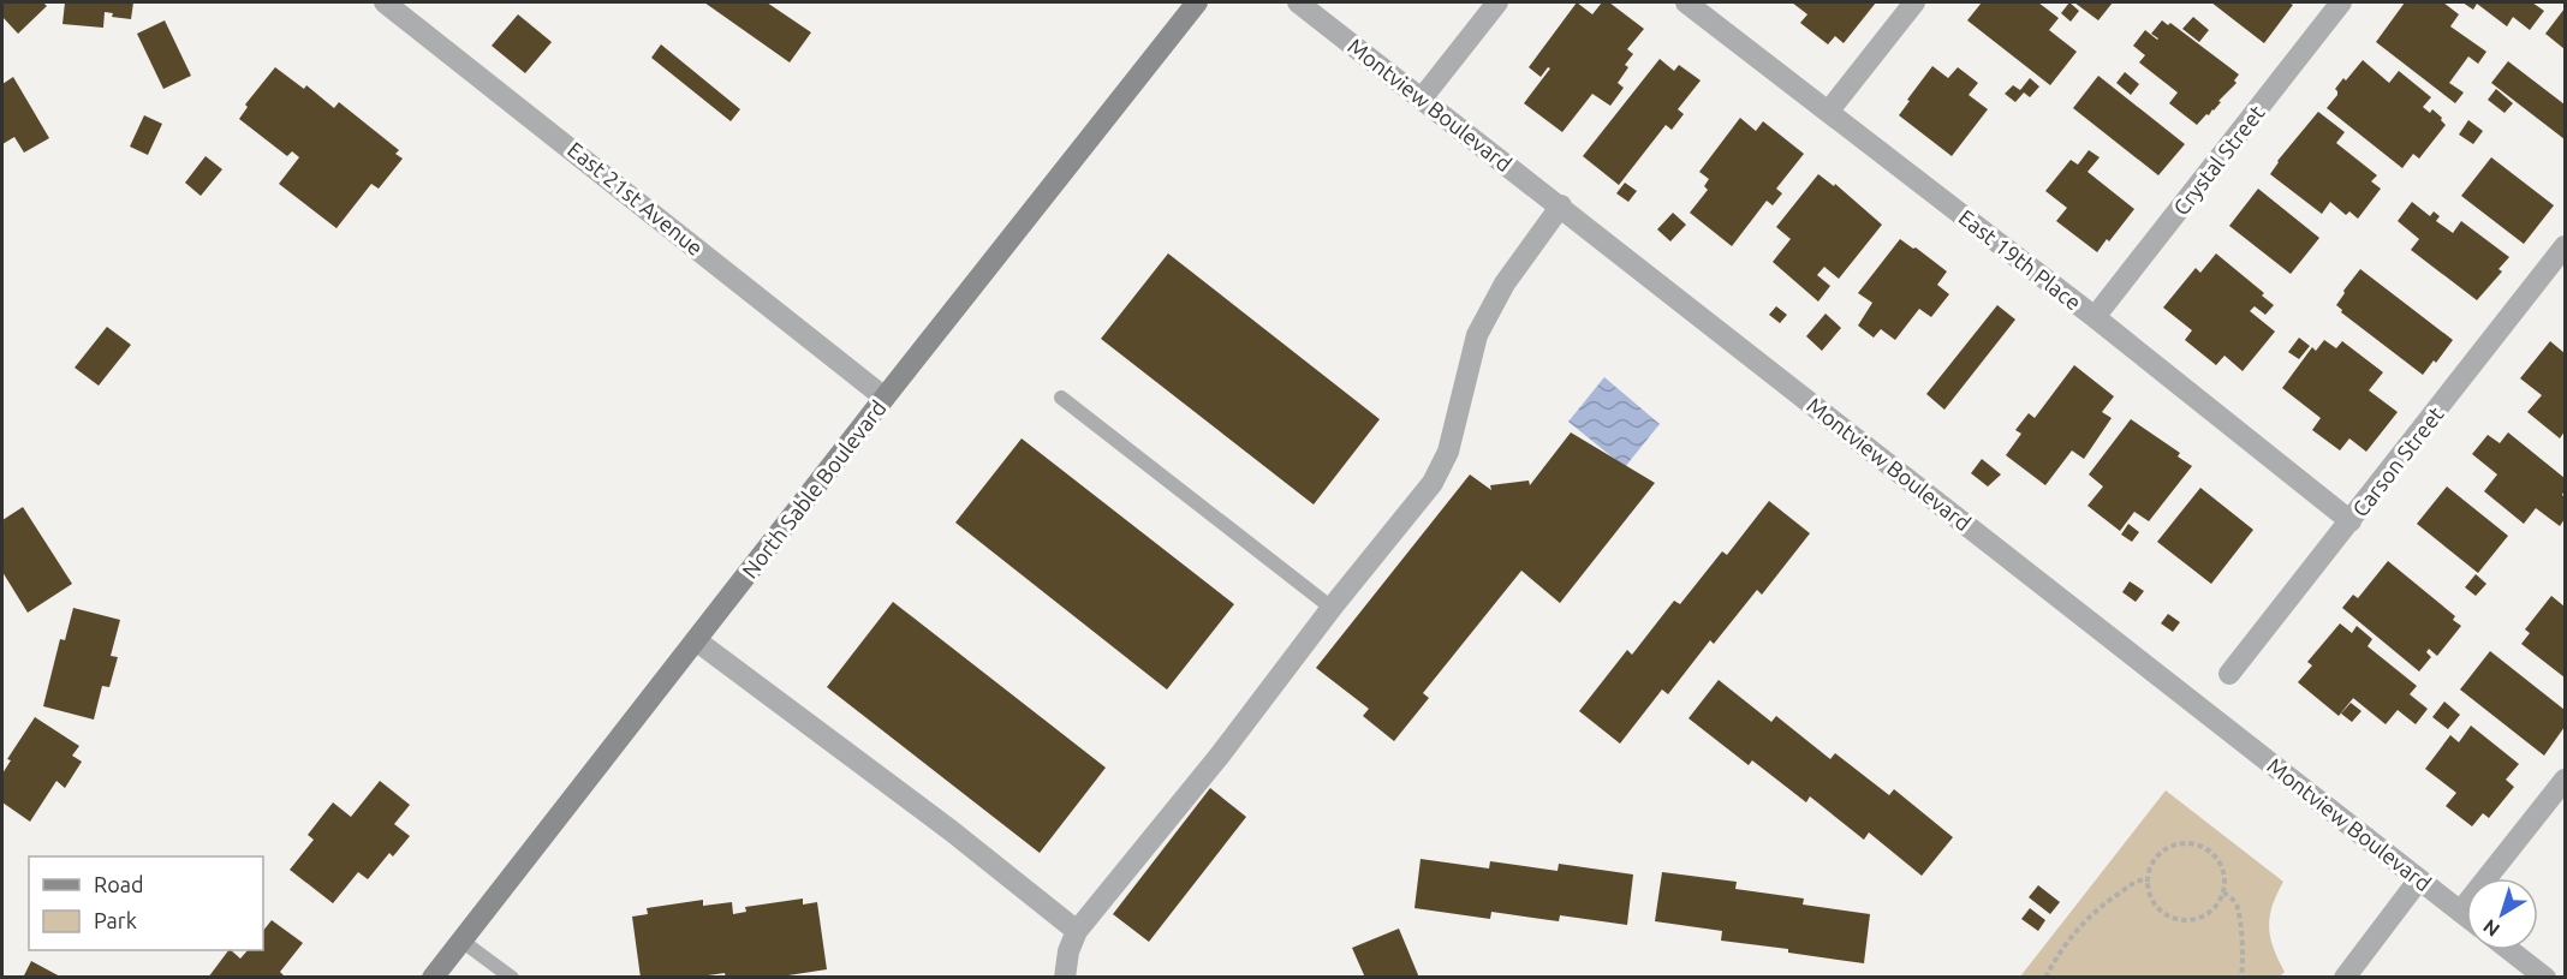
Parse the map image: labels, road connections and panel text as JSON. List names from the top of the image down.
{
  "streets": {
    "street": [
      "Montview Boulevard",
      "Crystal Street",
      "East 21st Avenue",
      "East 19th Place",
      "Carson Street",
      "North Sable Boulevard"
    ]
  },
  "crossings": [
    ["Crystal Street", "East 19th Place"],
    ["East 21st Avenue", "North Sable Boulevard"],
    ["East 19th Place", "Carson Street"]
  ],
  "legend": ["Road", "Park"],
  "north": "bottom left"
}
